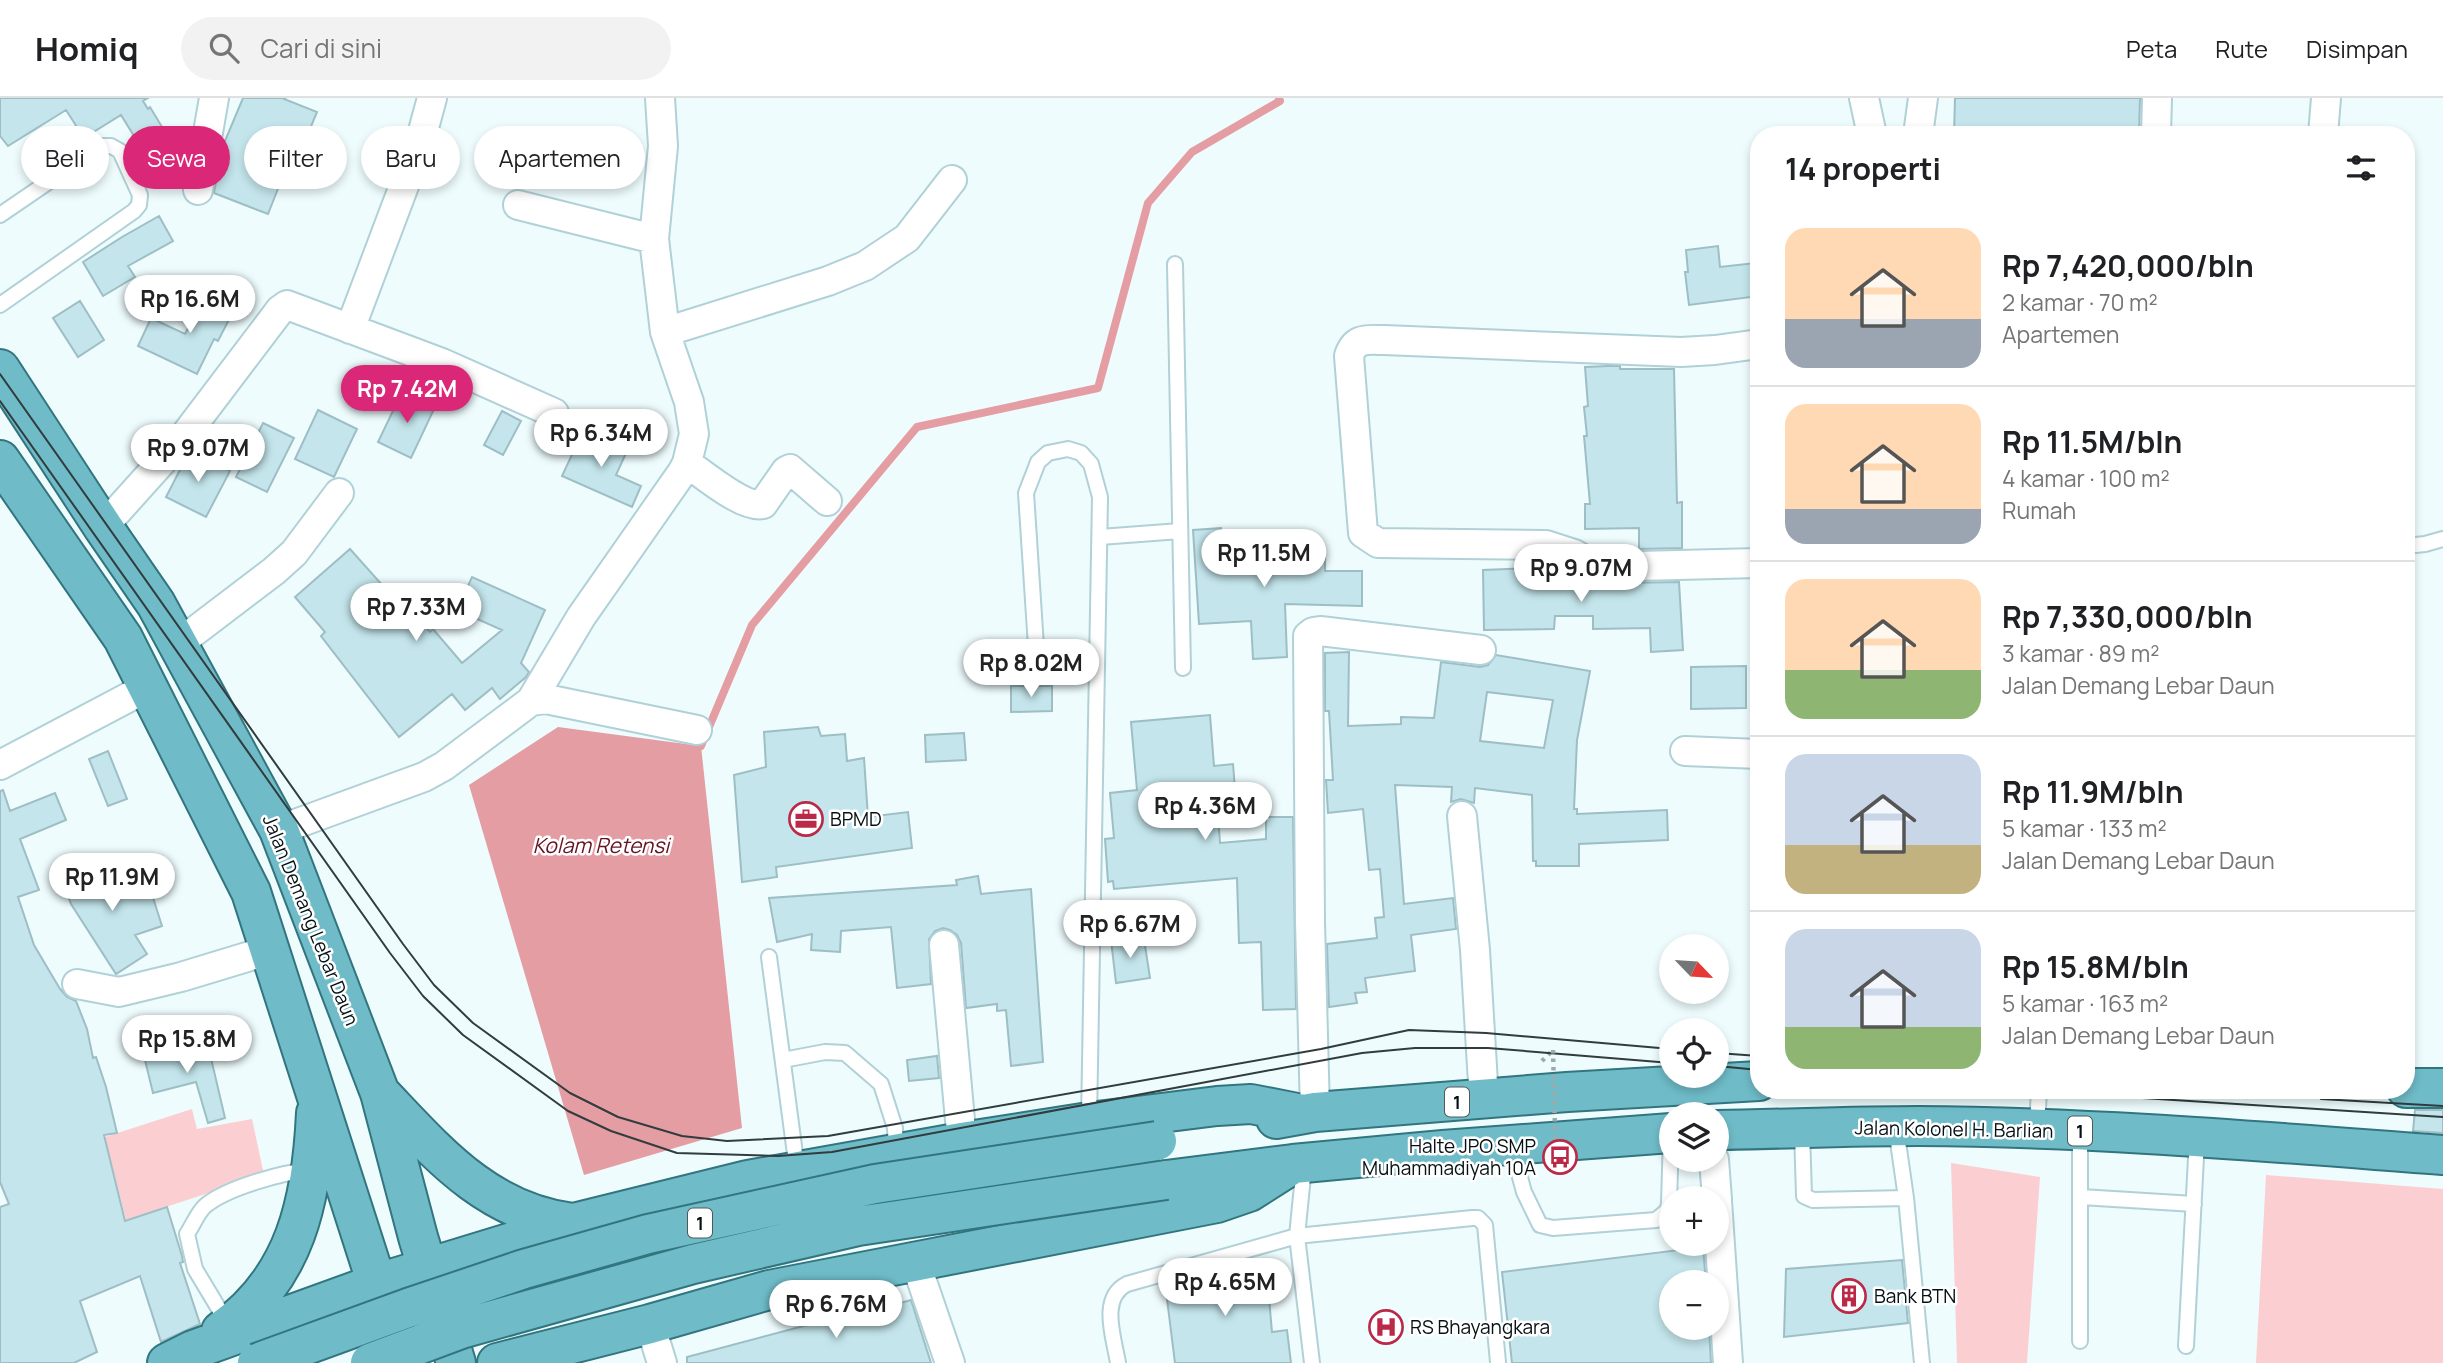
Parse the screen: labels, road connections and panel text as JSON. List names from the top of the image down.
{
  "streets": {
    "highway": ["Jalan Demang Lebar Daun", "1", "Jalan Kolonel H. Barlian"]
  },
  "water": ["Kolam Retensi"],
  "places": {
    "office": ["BPMD"],
    "bus stop": ["Halte JPO SMP Muhammadiyah 10A"],
    "building": ["Bank BTN"],
    "hospital": ["RS Bhayangkara"]
  },
  "north": "bottom right",
  "page": {
    "header": "Homiq",
    "search": "Cari di sini",
    "nav": ["Peta", "Rute", "Disimpan"],
    "chip": [
      "Beli",
      "Sewa",
      "Filter",
      "Baru",
      "Apartemen"
    ],
    "heading": "14 properti",
    "list": [
      {
        "name": "Rp 7,420,000/bln",
        "note": "2 kamar · 70 m² · Apartemen"
      },
      {
        "name": "Rp 11.5M/bln",
        "note": "4 kamar · 100 m² · Rumah"
      },
      {
        "name": "Rp 7,330,000/bln",
        "note": "3 kamar · 89 m² · Jalan Demang Lebar Daun"
      },
      {
        "name": "Rp 11.9M/bln",
        "note": "5 kamar · 133 m² · Jalan Demang Lebar Daun"
      },
      {
        "name": "Rp 15.8M/bln",
        "note": "5 kamar · 163 m² · Jalan Demang Lebar Daun"
      }
    ],
    "price": [
      "Rp 16.6M",
      "Rp 7.42M",
      "Rp 6.34M",
      "Rp 9.07M",
      "Rp 11.5M",
      "Rp 9.07M",
      "Rp 7.33M",
      "Rp 8.02M",
      "Rp 4.36M",
      "Rp 11.9M",
      "Rp 6.67M",
      "Rp 15.8M",
      "Rp 4.65M",
      "Rp 6.76M"
    ],
    "map_buttons": ["+", "−"]
  }
}
